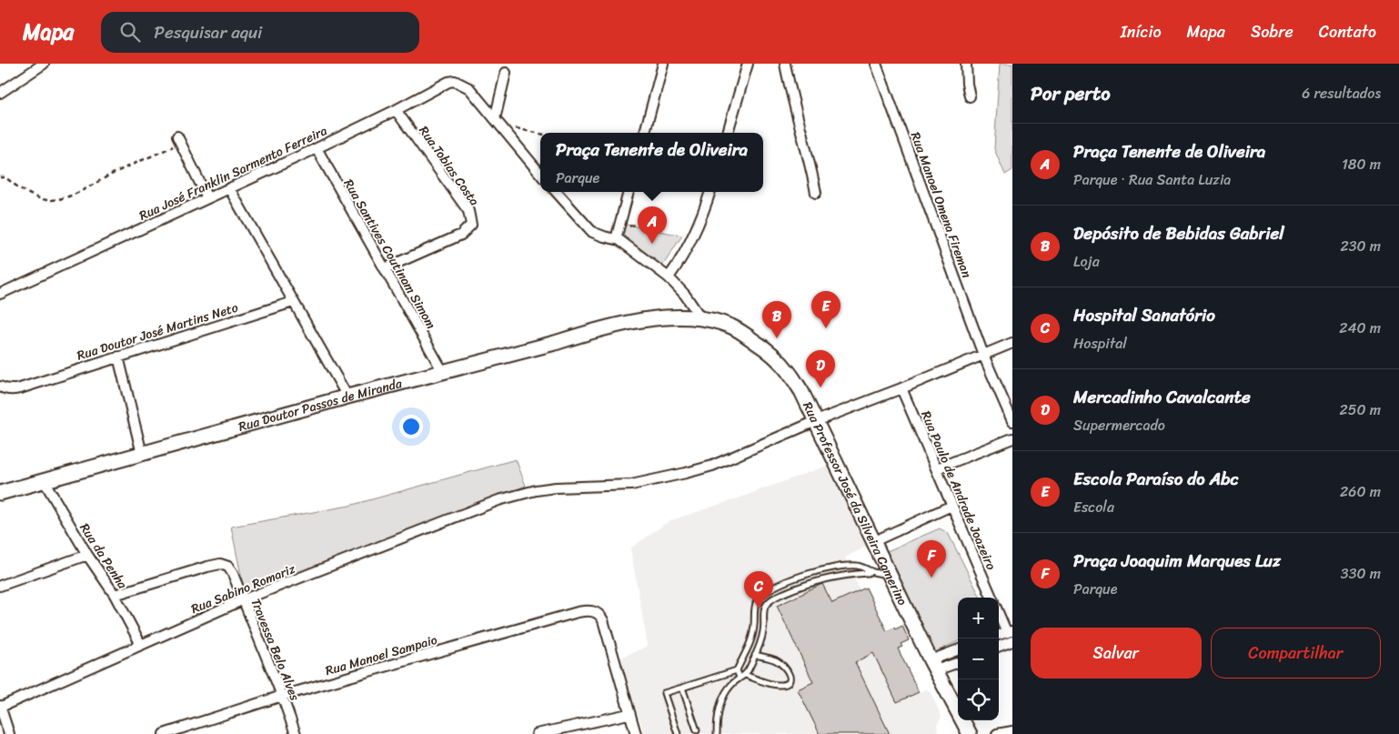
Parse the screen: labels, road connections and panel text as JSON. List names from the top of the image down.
{
  "streets": {
    "street": [
      "Rua Tobias Costa",
      "Rua José Franklin Sarmento Ferreira",
      "Rua Manoel Omena Fireman",
      "Rua Santives Coutinam Simom",
      "Rua Doutor José Martins Neto",
      "Rua Doutor Passos de Miranda",
      "Rua Paulo de Andrade Joazeiro",
      "Rua Professor José da Silveira Camerino",
      "Rua da Penha",
      "Rua Sabino Romariz",
      "Travessa Belo Alves",
      "Rua Manoel Sampaio"
    ]
  },
  "crossings": [
    ["Rua Tobias Costa", "Rua José Franklin Sarmento Ferreira"],
    ["Rua Tobias Costa", "Rua Santives Coutinam Simom"],
    ["Rua José Franklin Sarmento Ferreira", "Rua Santives Coutinam Simom"],
    ["Rua Manoel Omena Fireman", "Rua Sabino Romariz"],
    ["Rua Santives Coutinam Simom", "Rua Doutor Passos de Miranda"],
    ["Rua Doutor Passos de Miranda", "Rua Professor José da Silveira Camerino"],
    ["Rua Doutor Passos de Miranda", "Rua da Penha"],
    ["Rua Paulo de Andrade Joazeiro", "Rua Sabino Romariz"],
    ["Rua Professor José da Silveira Camerino", "Rua Sabino Romariz"],
    ["Rua da Penha", "Rua Sabino Romariz"],
    ["Rua da Penha", "Travessa Belo Alves"],
    ["Rua Sabino Romariz", "Travessa Belo Alves"],
    ["Travessa Belo Alves", "Rua Manoel Sampaio"]
  ],
  "page": {
    "header": "Mapa",
    "search": "Pesquisar aqui",
    "nav": [
      "Início",
      "Mapa",
      "Sobre",
      "Contato"
    ],
    "heading": ["Por perto", "6 resultados"],
    "list": [
      {
        "mark": "A",
        "name": "Praça Tenente de Oliveira",
        "note": "Parque · Rua Santa Luzia",
        "value": "180 m"
      },
      {
        "mark": "B",
        "name": "Depósito de Bebidas Gabriel",
        "note": "Loja",
        "value": "230 m"
      },
      {
        "mark": "C",
        "name": "Hospital Sanatório",
        "note": "Hospital",
        "value": "240 m"
      },
      {
        "mark": "D",
        "name": "Mercadinho Cavalcante",
        "note": "Supermercado",
        "value": "250 m"
      },
      {
        "mark": "E",
        "name": "Escola Paraíso do Abc",
        "note": "Escola",
        "value": "260 m"
      },
      {
        "mark": "F",
        "name": "Praça Joaquim Marques Luz",
        "note": "Parque",
        "value": "330 m"
      }
    ],
    "popup": ["Praça Tenente de Oliveira", "Parque"],
    "pins": [
      "A",
      "E",
      "B",
      "D",
      "F",
      "C"
    ],
    "map_buttons": ["+", "−"],
    "buttons": ["Salvar", "Compartilhar"]
  }
}
